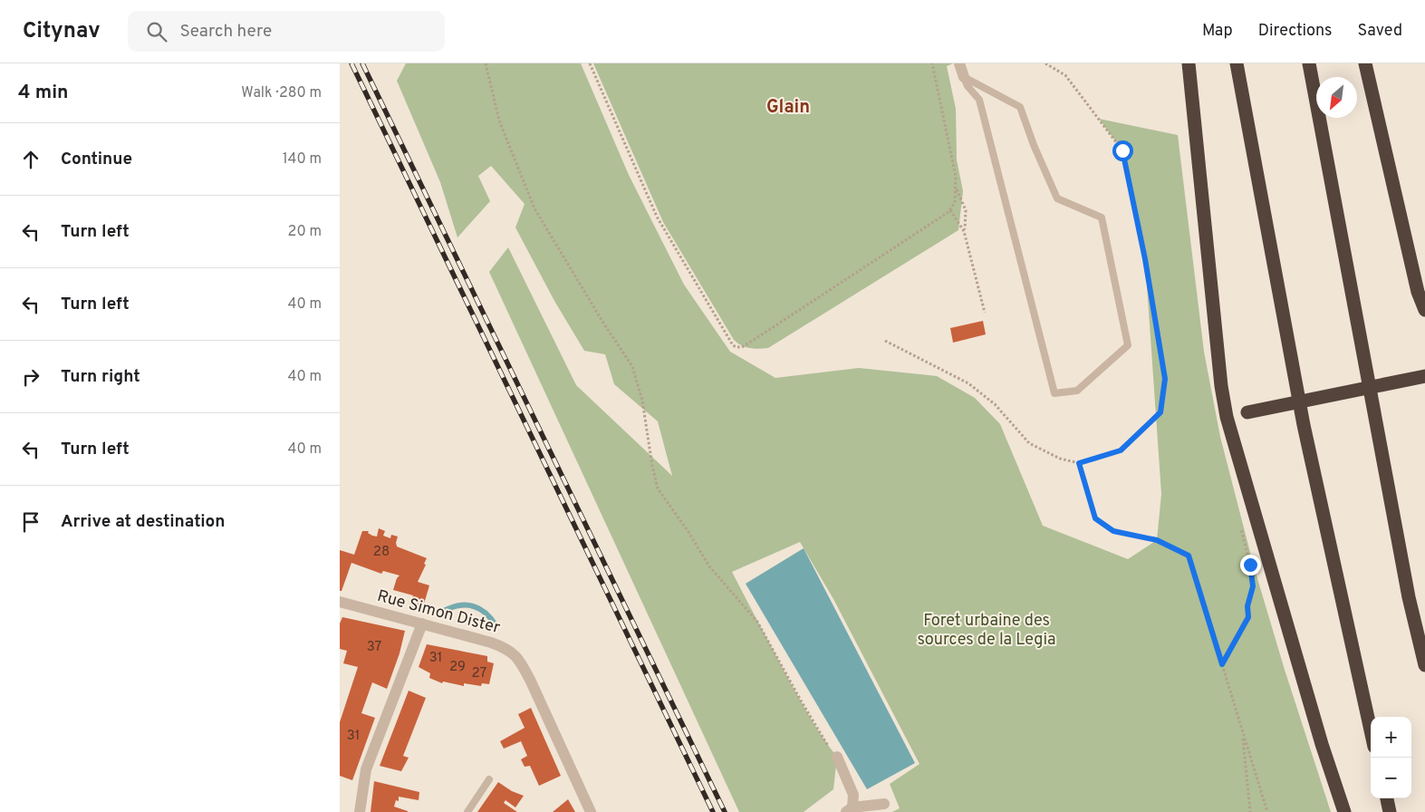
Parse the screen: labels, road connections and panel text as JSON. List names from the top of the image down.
{
  "streets": {
    "street": ["Rue Simon Dister"]
  },
  "districts": ["Glain"],
  "parks": ["Foret urbaine des sources de la Legia"],
  "house_numbers": [
    "28",
    "37",
    "31",
    "29",
    "27",
    "31"
  ],
  "north": "bottom left",
  "page": {
    "header": "Citynav",
    "search": "Search here",
    "nav": ["Map", "Directions", "Saved"],
    "heading": ["4 min", "Walk · 280 m"],
    "list": [
      ["Continue", "140 m"],
      ["Turn left", "20 m"],
      ["Turn left", "40 m"],
      ["Turn right", "40 m"],
      ["Turn left", "40 m"],
      "Arrive at destination"
    ],
    "map_buttons": ["+", "−"]
  }
}
